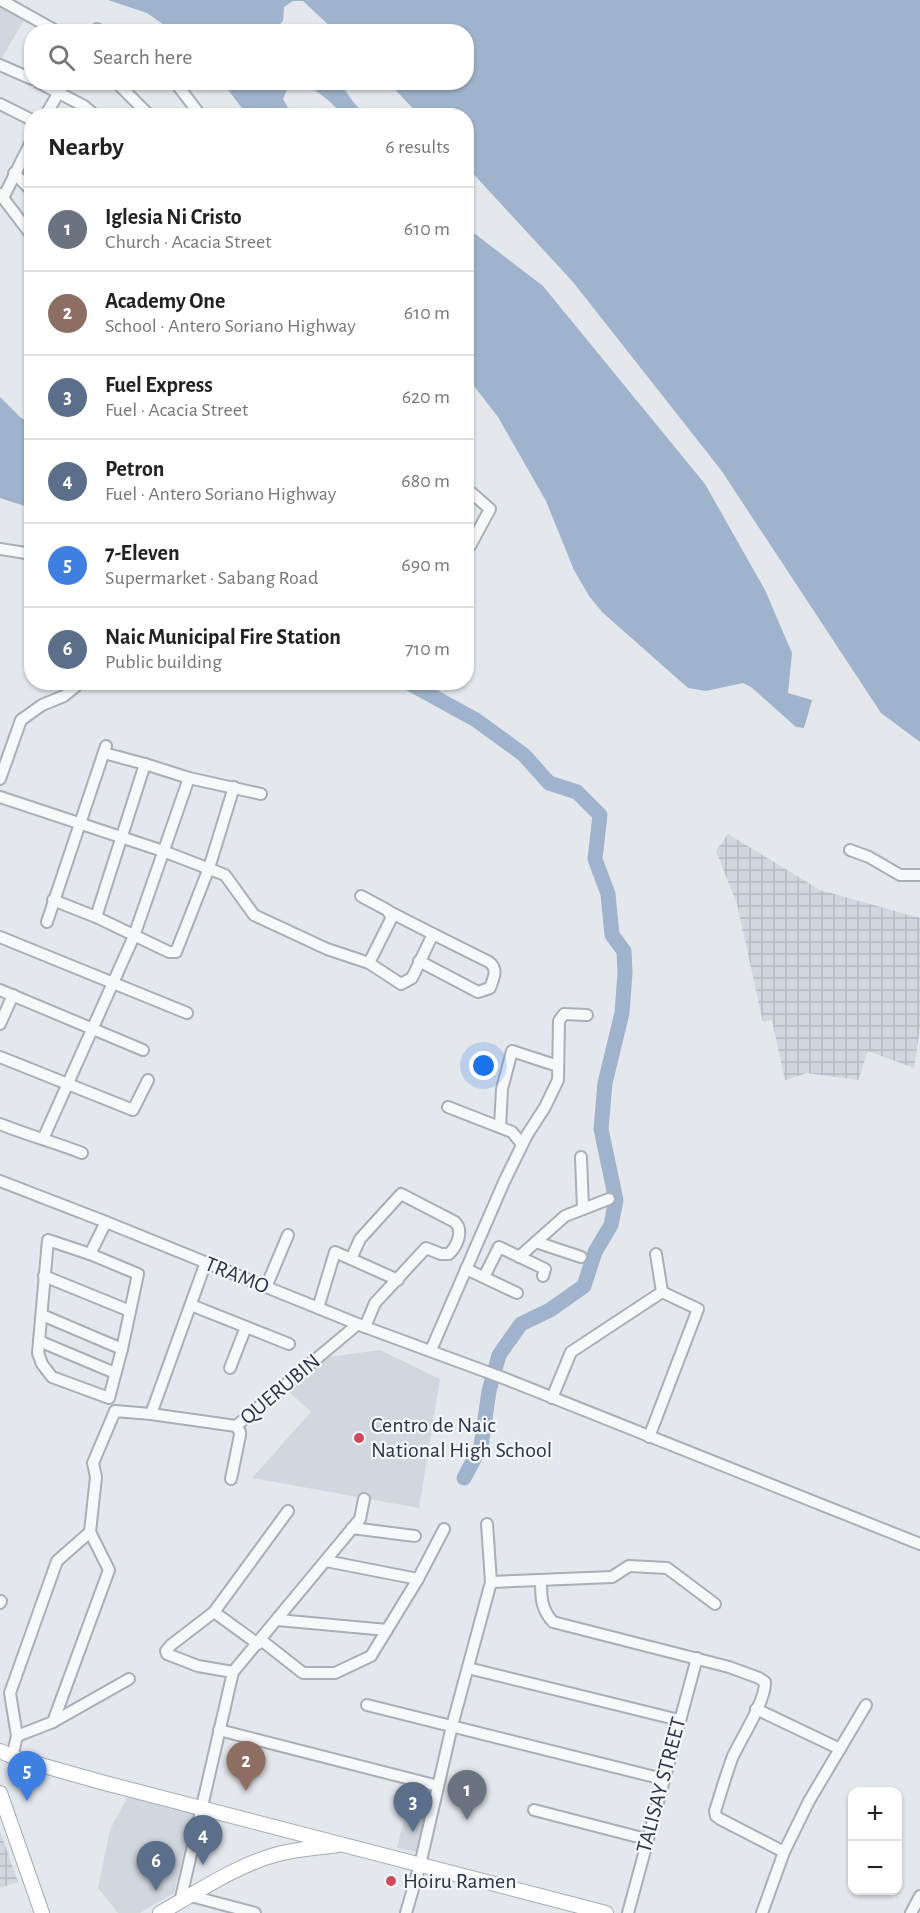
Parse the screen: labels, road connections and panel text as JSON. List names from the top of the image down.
{
  "streets": {
    "street": ["TRAMO", "QUERUBIN", "TALISAY STREET"]
  },
  "crossings": [
    ["TRAMO", "QUERUBIN"]
  ],
  "places": ["Centro de Naic National High School", "Hoiru Ramen"],
  "page": {
    "search": "Search here",
    "heading": ["Nearby", "6 results"],
    "list": [
      {
        "mark": "1",
        "name": "Iglesia Ni Cristo",
        "note": "Church · Acacia Street",
        "value": "610 m"
      },
      {
        "mark": "2",
        "name": "Academy One",
        "note": "School · Antero Soriano Highway",
        "value": "610 m"
      },
      {
        "mark": "3",
        "name": "Fuel Express",
        "note": "Fuel · Acacia Street",
        "value": "620 m"
      },
      {
        "mark": "4",
        "name": "Petron",
        "note": "Fuel · Antero Soriano Highway",
        "value": "680 m"
      },
      {
        "mark": "5",
        "name": "7-Eleven",
        "note": "Supermarket · Sabang Road",
        "value": "690 m"
      },
      {
        "mark": "6",
        "name": "Naic Municipal Fire Station",
        "note": "Public building",
        "value": "710 m"
      }
    ],
    "pins": [
      "2",
      "5",
      "1",
      "3",
      "4",
      "6"
    ],
    "map_buttons": ["+", "−"]
  }
}
